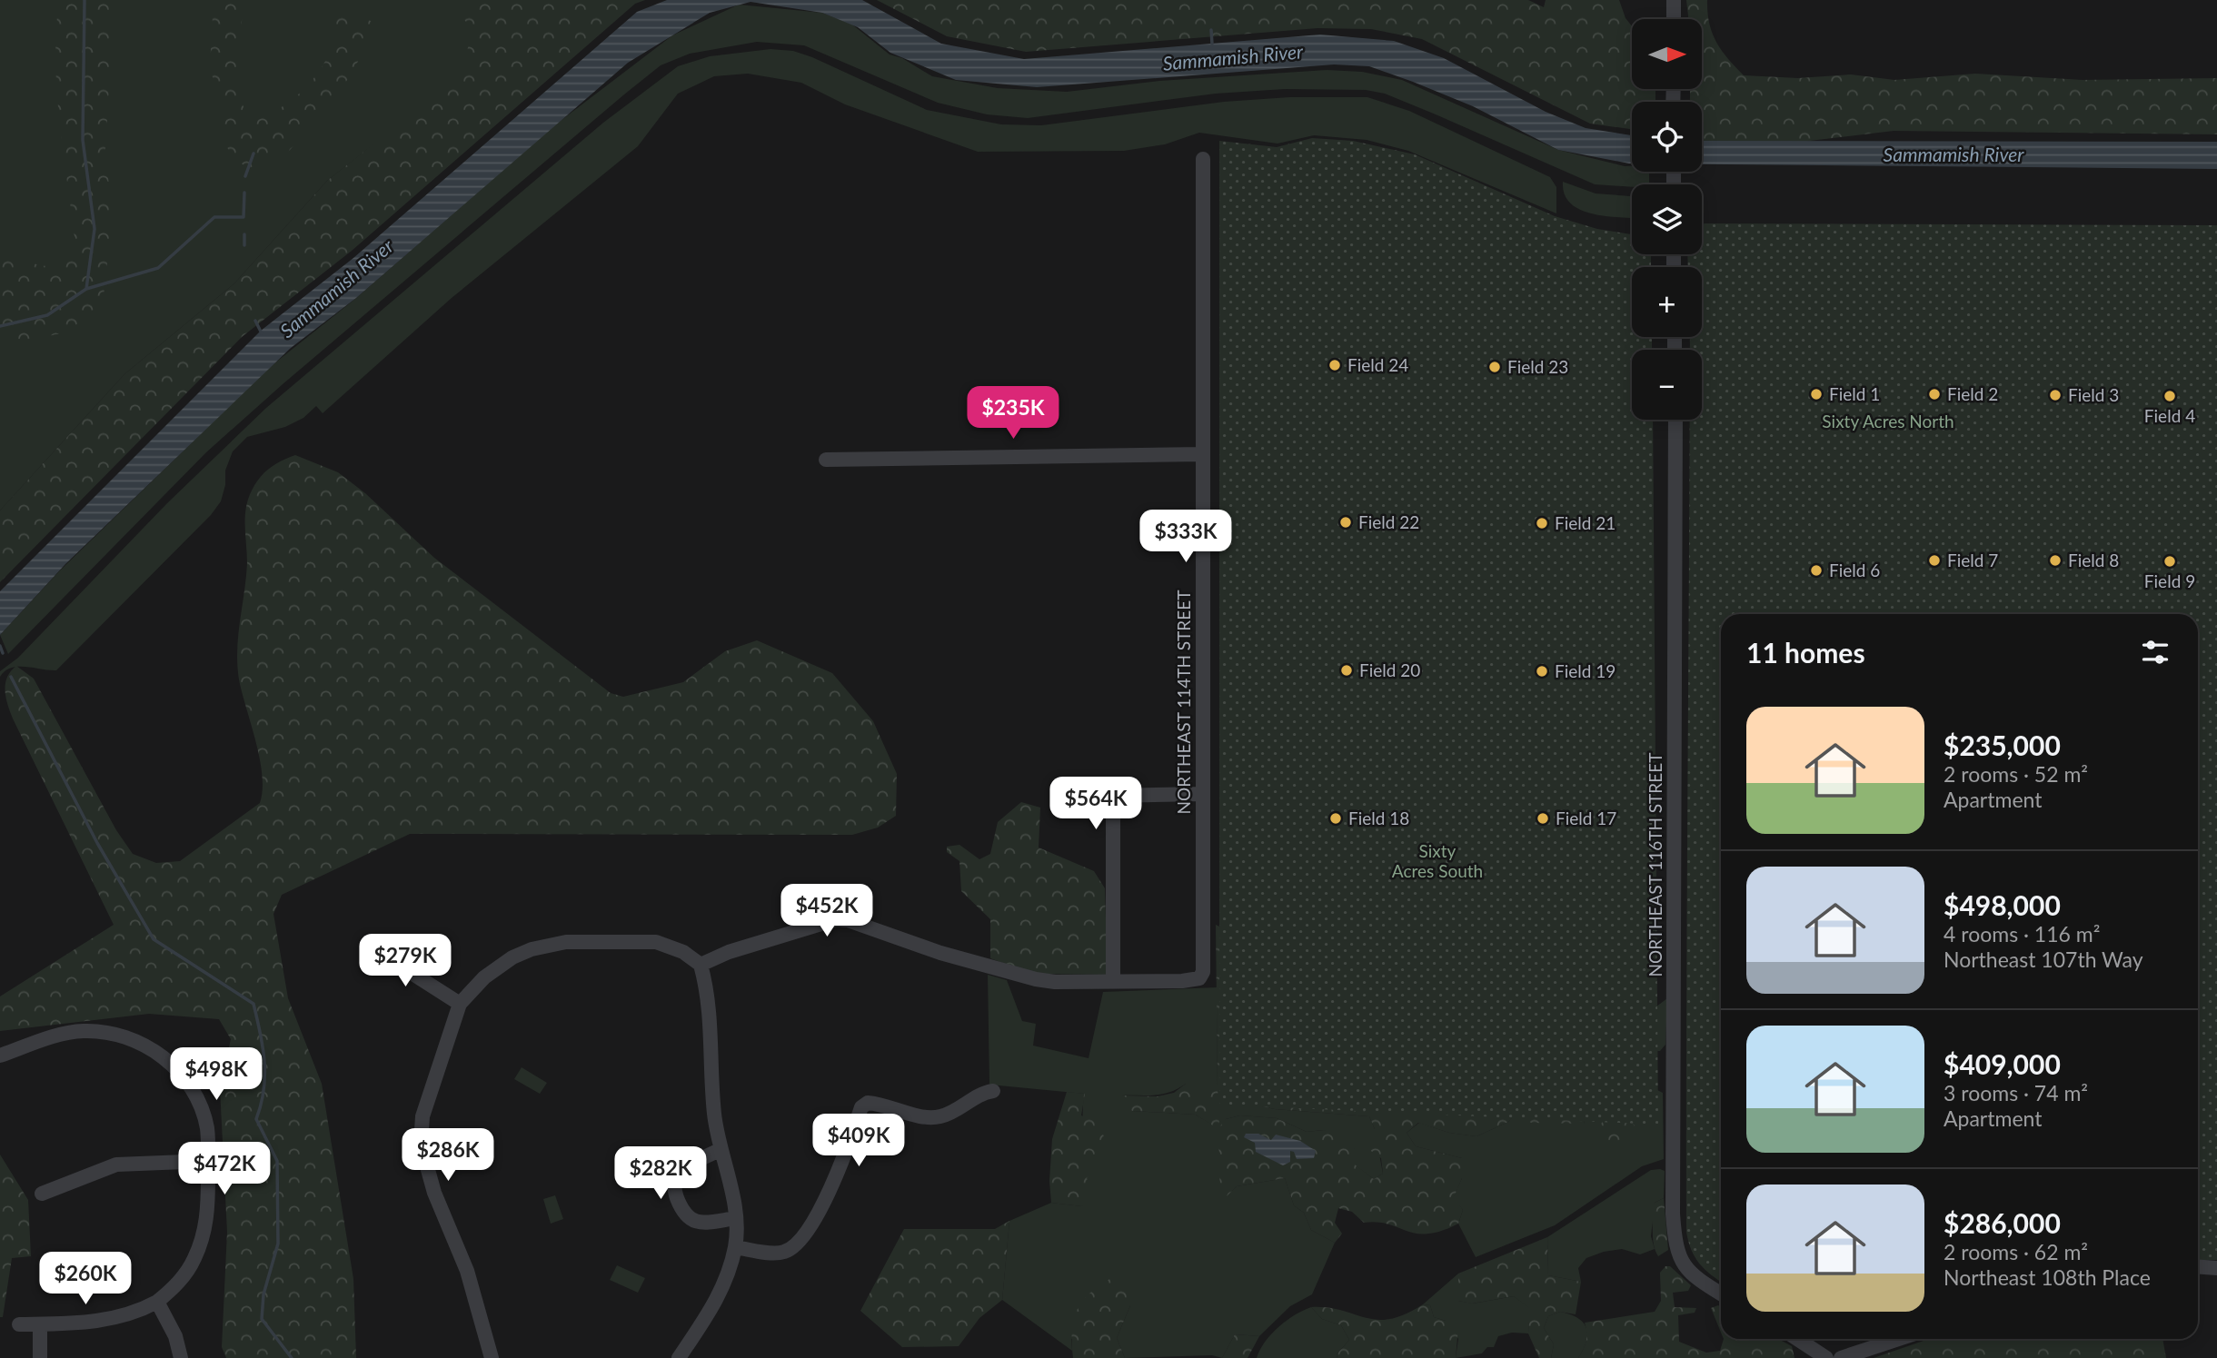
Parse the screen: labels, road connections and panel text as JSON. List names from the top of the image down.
{
  "streets": {
    "street": ["NORTHEAST 114TH STREET", "NORTHEAST 116TH STREET"]
  },
  "water": ["Sammamish River"],
  "parks": ["Sixty Acres North", "Sixty Acres South"],
  "places": [
    "Field 24",
    "Field 23",
    "Field 1",
    "Field 2",
    "Field 3",
    "Field 4",
    "Field 22",
    "Field 21",
    "Field 7",
    "Field 8",
    "Field 9",
    "Field 6",
    "Field 20",
    "Field 19",
    "Field 18",
    "Field 17"
  ],
  "north": "right",
  "page": {
    "map_buttons": ["+", "−"],
    "price": [
      "$235K",
      "$333K",
      "$564K",
      "$452K",
      "$279K",
      "$498K",
      "$409K",
      "$286K",
      "$472K",
      "$282K",
      "$260K"
    ],
    "heading": "11 homes",
    "list": [
      {
        "name": "$235,000",
        "note": "2 rooms · 52 m² · Apartment"
      },
      {
        "name": "$498,000",
        "note": "4 rooms · 116 m² · Northeast 107th Way"
      },
      {
        "name": "$409,000",
        "note": "3 rooms · 74 m² · Apartment"
      },
      {
        "name": "$286,000",
        "note": "2 rooms · 62 m² · Northeast 108th Place"
      }
    ]
  }
}
